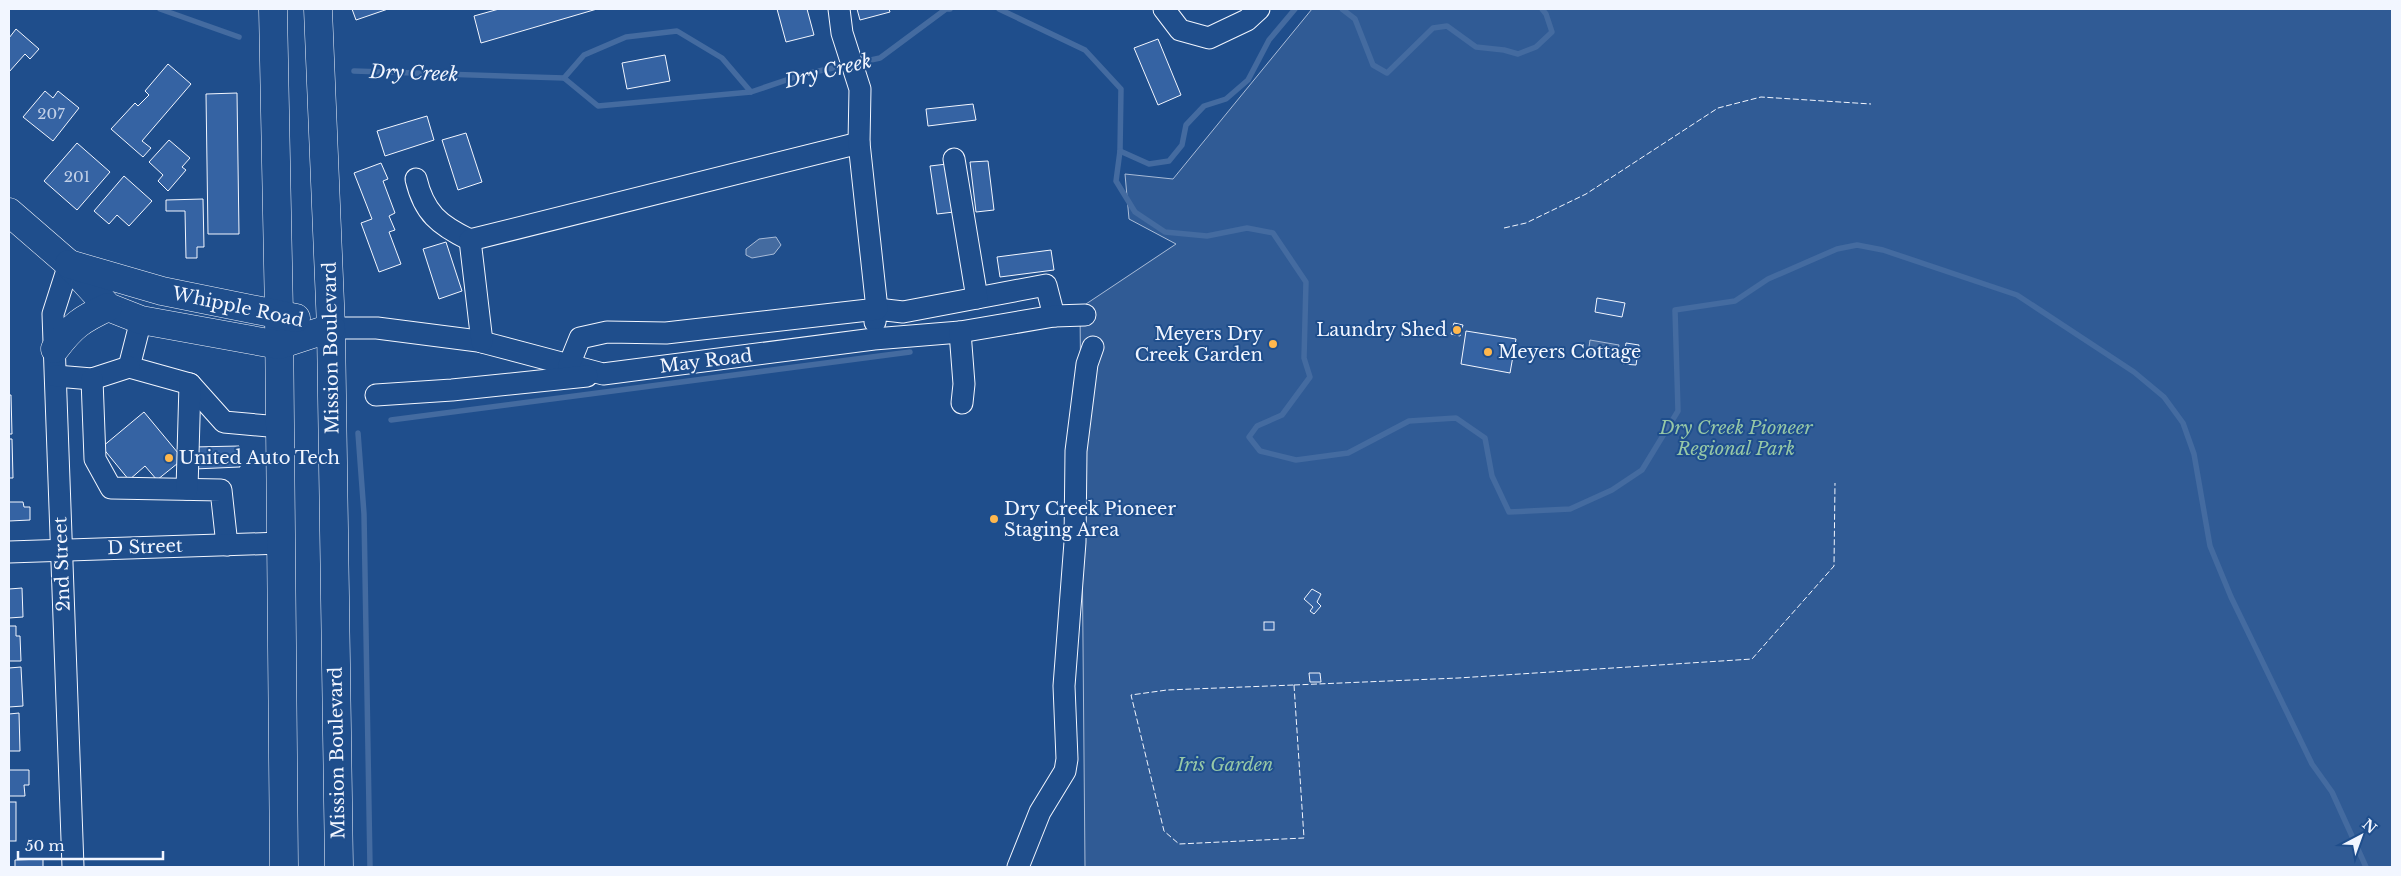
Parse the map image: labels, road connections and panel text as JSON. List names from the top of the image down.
{
  "streets": {
    "main road": ["Whipple Road", "Mission Boulevard"],
    "street": ["May Road", "D Street", "2nd Street"]
  },
  "crossings": [
    ["Whipple Road", "Mission Boulevard"],
    ["Whipple Road", "May Road"],
    ["Whipple Road", "2nd Street"],
    ["Mission Boulevard", "May Road"],
    ["D Street", "2nd Street"]
  ],
  "water": ["Dry Creek"],
  "parks": ["Dry Creek Pioneer Regional Park", "Iris Garden"],
  "places": [
    "Laundry Shed",
    "Meyers Dry Creek Garden",
    "Meyers Cottage",
    "United Auto Tech",
    "Dry Creek Pioneer Staging Area"
  ],
  "house_numbers": ["207", "201"],
  "scale_bar": "50 m",
  "north": "top right"
}
